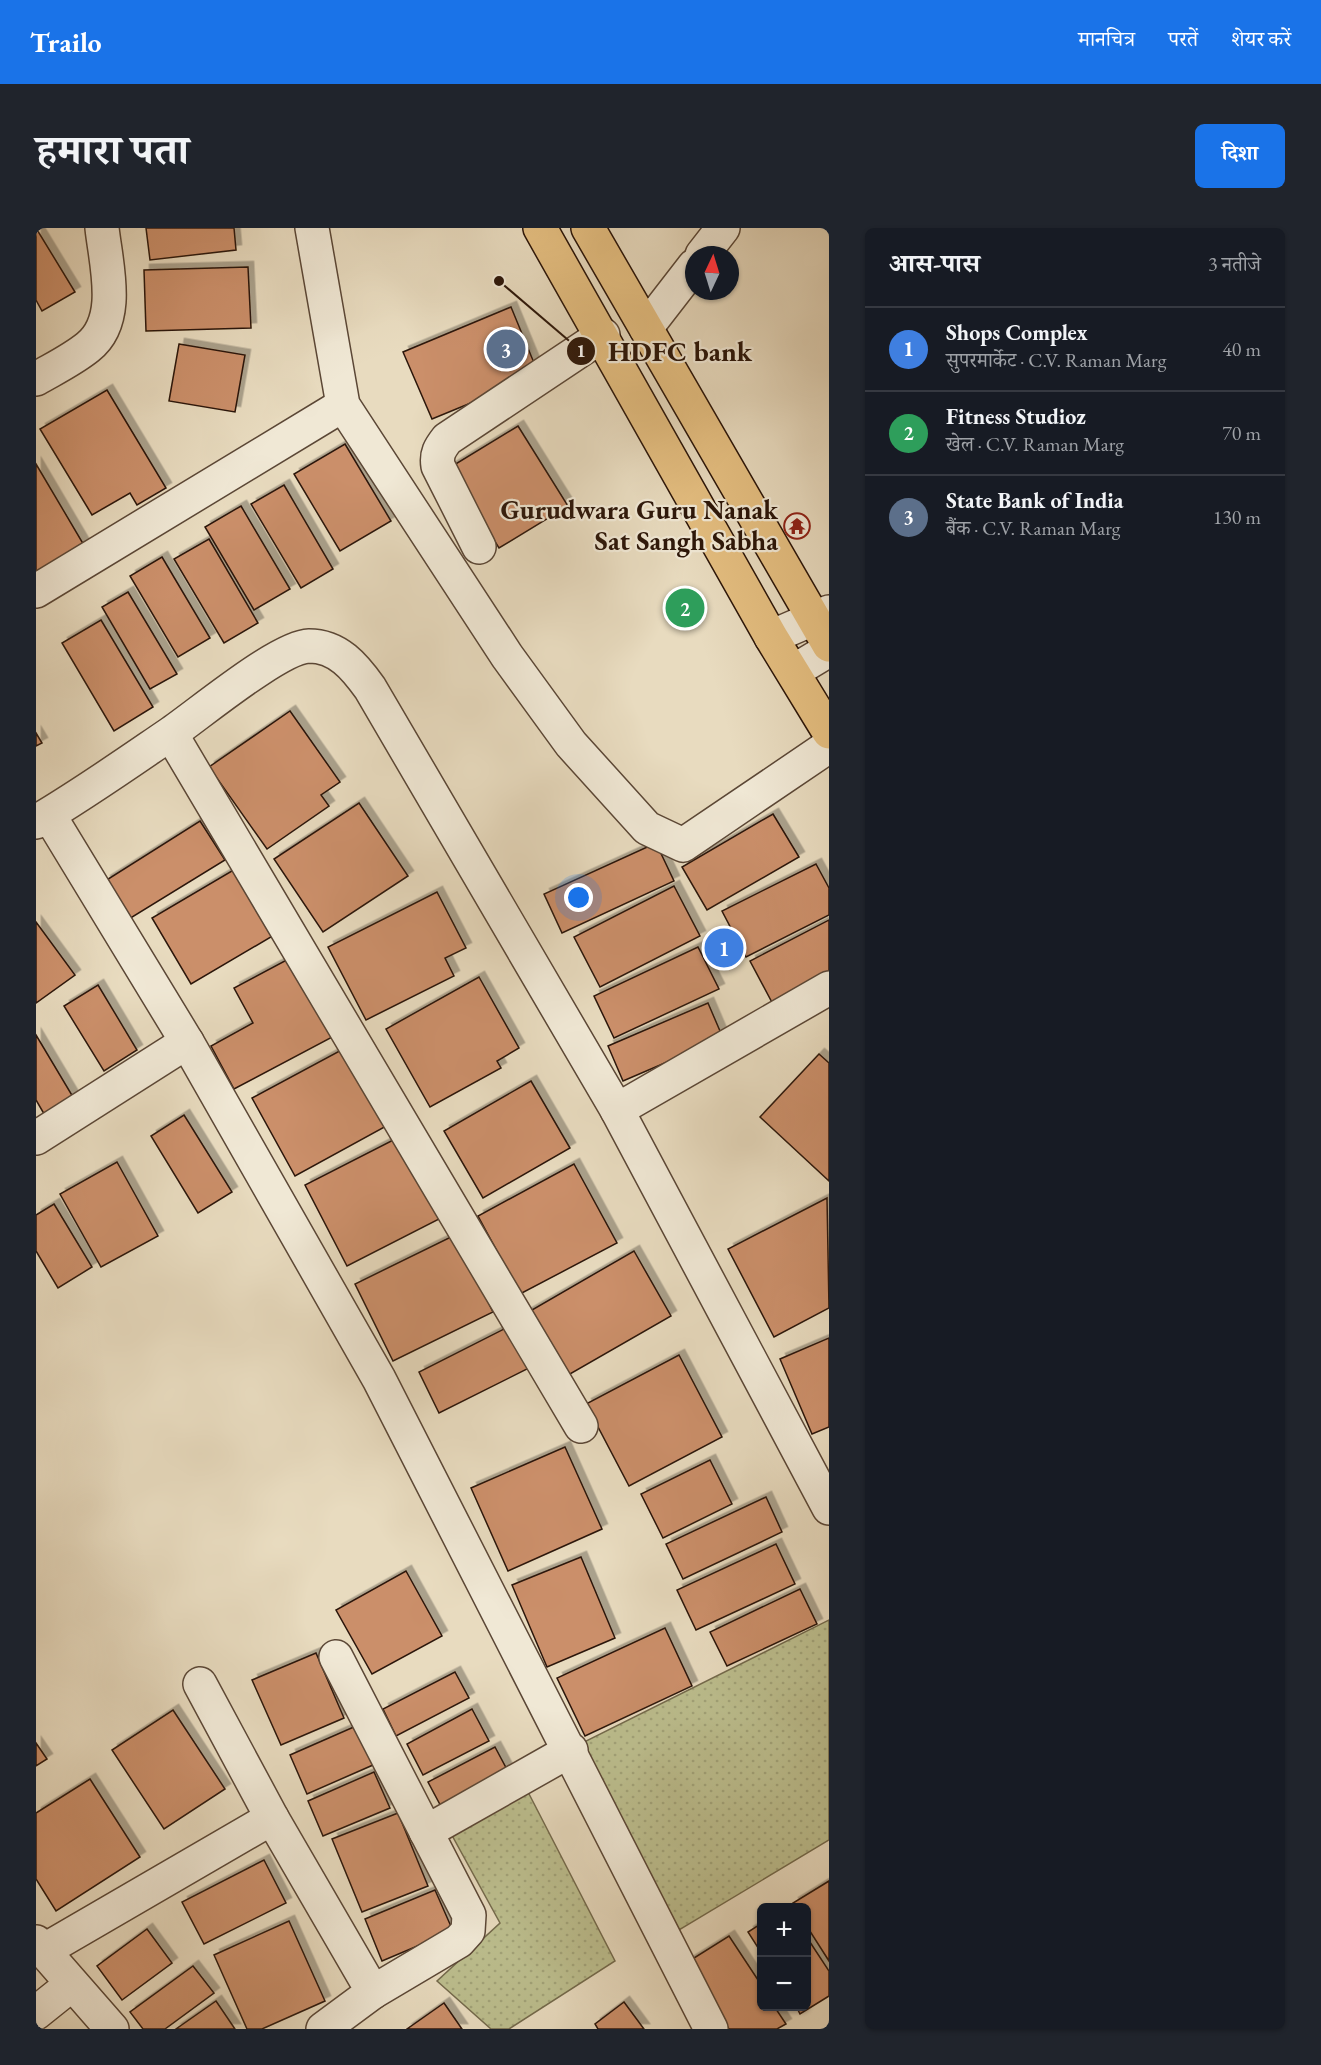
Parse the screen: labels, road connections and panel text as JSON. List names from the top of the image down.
{
  "places": {
    "other": ["HDFC bank"],
    "temple": ["Gurudwara Guru Nanak Sat Sangh Sabha"]
  },
  "north": "top",
  "page": {
    "header": "Trailo",
    "nav": ["मानचित्र", "परतें", "शेयर करें"],
    "title": "हमारा पता",
    "buttons": "दिशा",
    "heading": ["आस-पास", "3 नतीजे"],
    "list": [
      {
        "mark": "1",
        "name": "Shops Complex",
        "note": "सुपरमार्केट · C.V. Raman Marg",
        "value": "40 m"
      },
      {
        "mark": "2",
        "name": "Fitness Studioz",
        "note": "खेल · C.V. Raman Marg",
        "value": "70 m"
      },
      {
        "mark": "3",
        "name": "State Bank of India",
        "note": "बैंक · C.V. Raman Marg",
        "value": "130 m"
      }
    ],
    "pins": ["3", "2", "1"],
    "map_buttons": ["+", "−"]
  }
}
